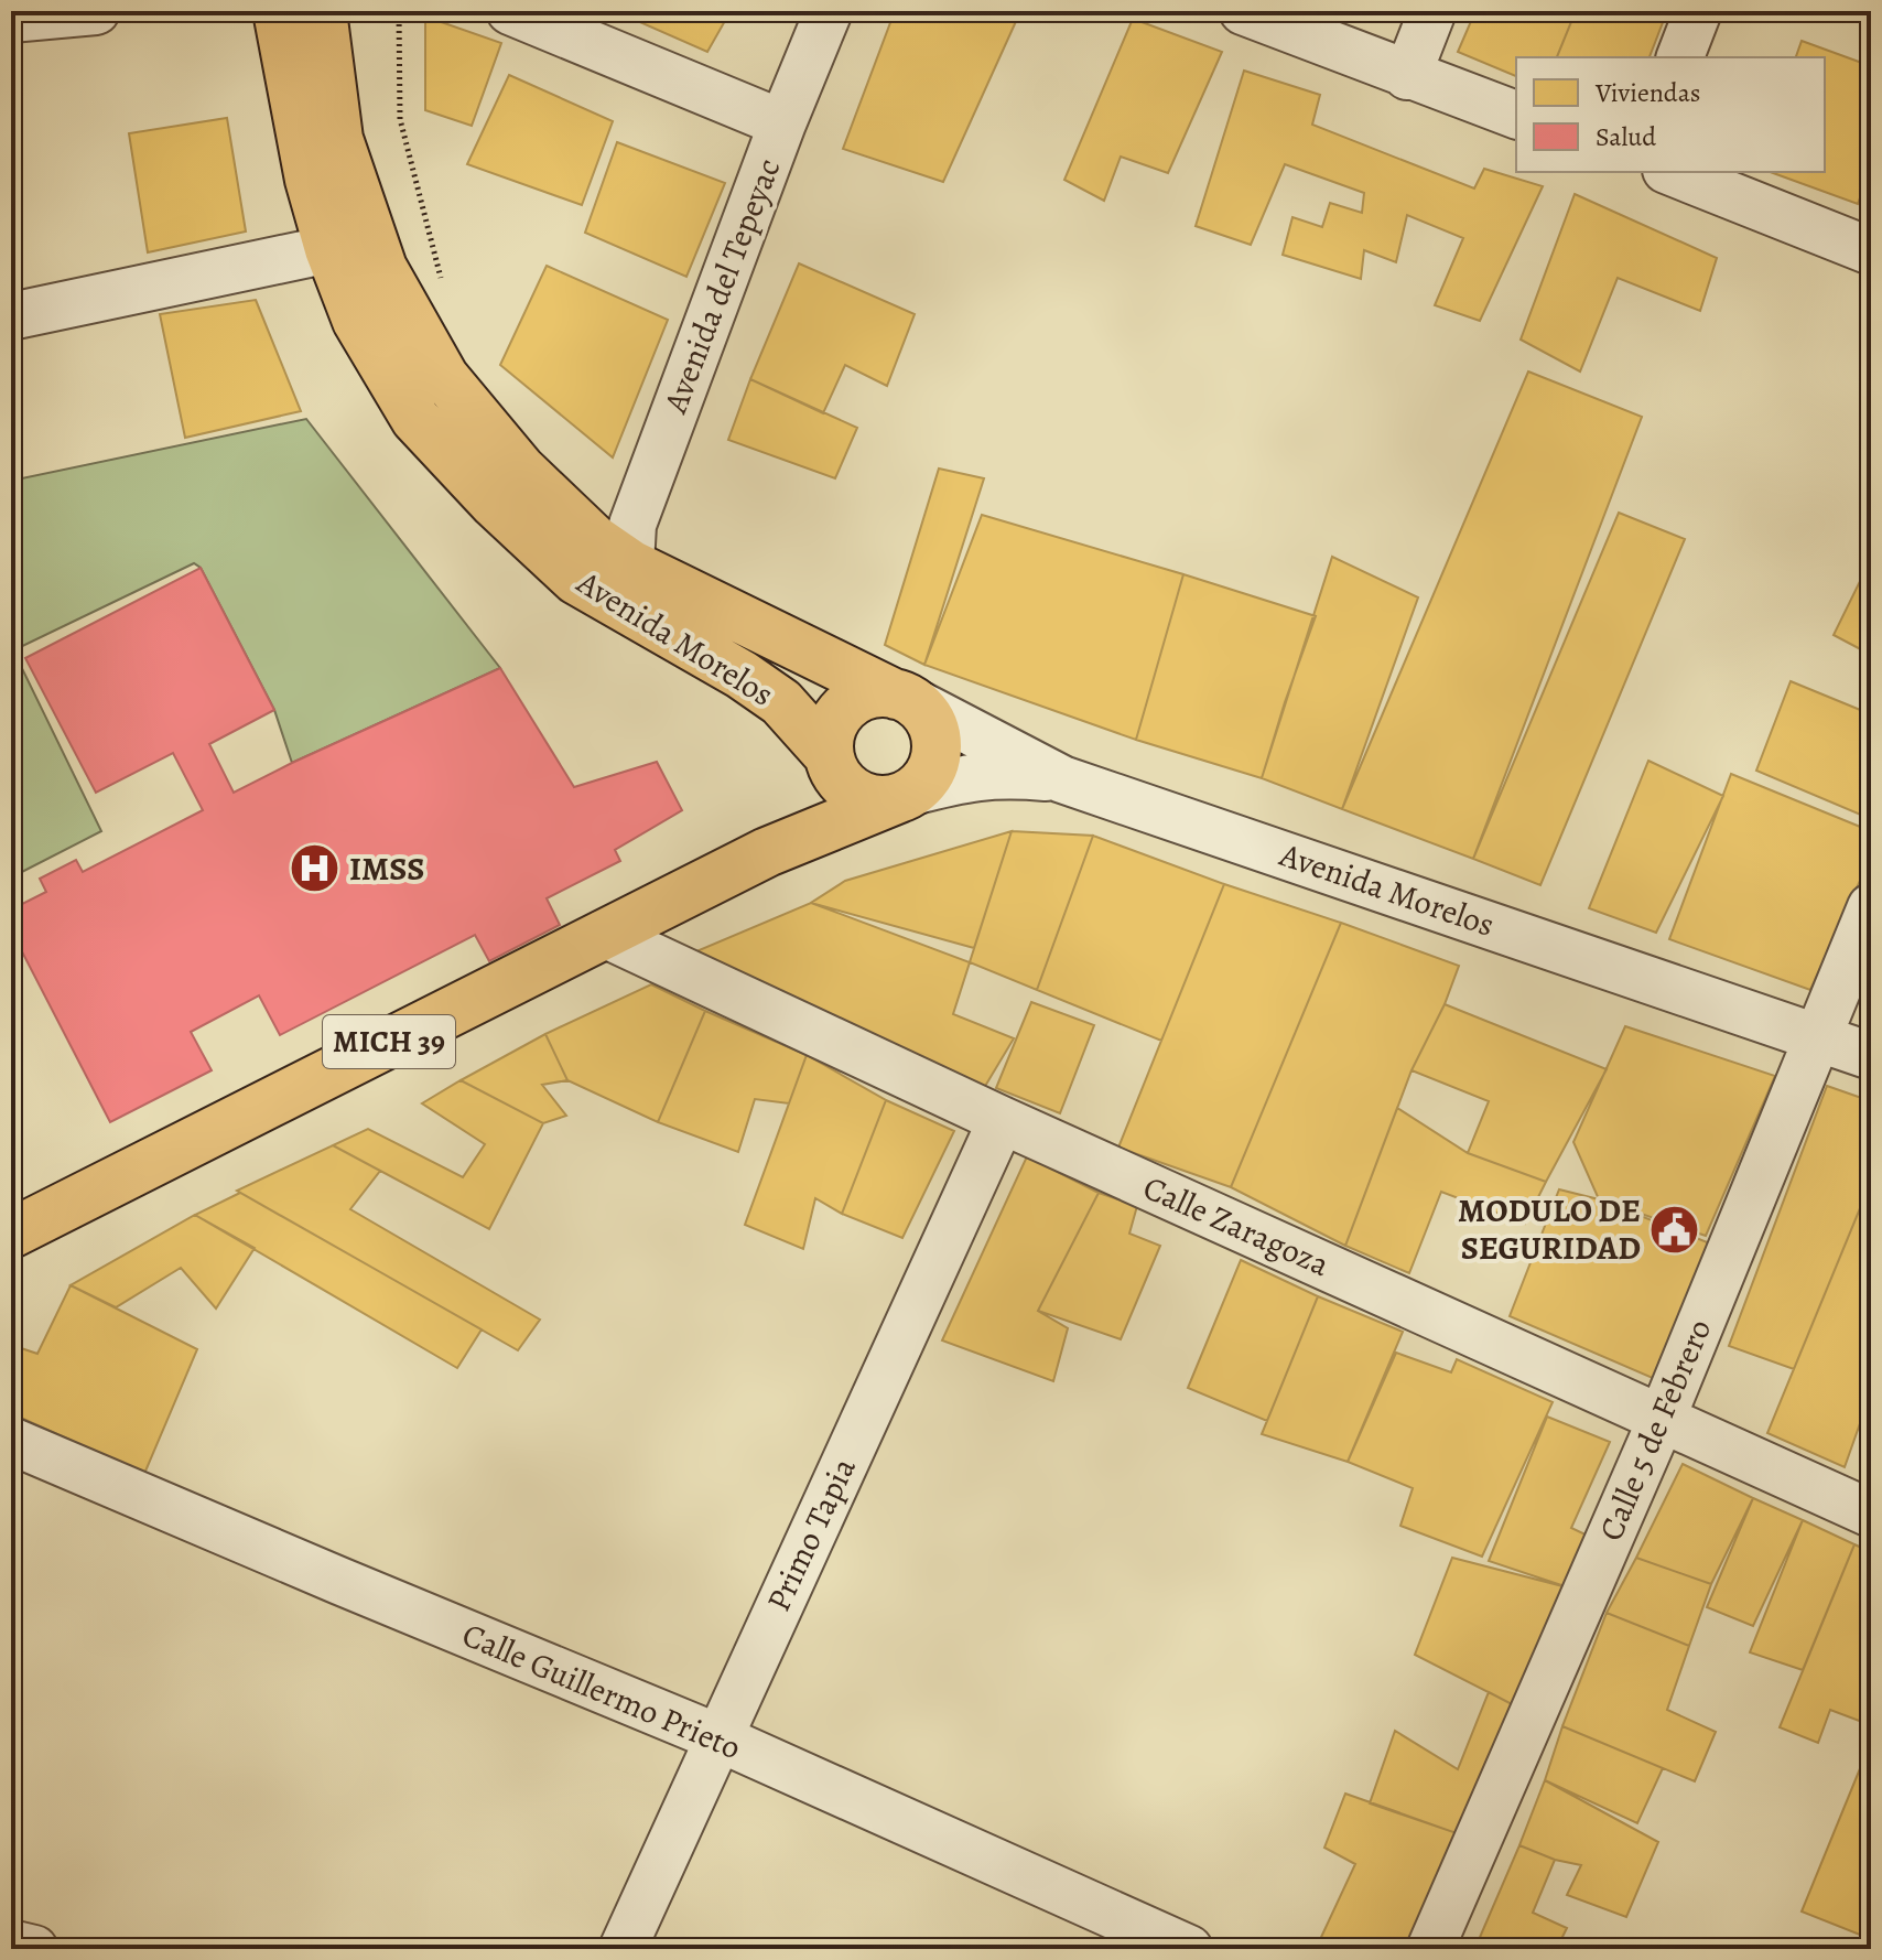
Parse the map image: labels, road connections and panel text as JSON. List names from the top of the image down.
{
  "streets": {
    "main road": ["Avenida Morelos", "MICH 39"],
    "street": [
      "Avenida del Tepeyac",
      "Calle Zaragoza",
      "Calle 5 de Febrero",
      "Primo Tapia",
      "Calle Guillermo Prieto"
    ]
  },
  "crossings": [
    ["Avenida del Tepeyac", "Avenida Morelos"],
    ["Avenida Morelos", "Calle 5 de Febrero"],
    ["MICH 39", "Calle Zaragoza"],
    ["Calle Zaragoza", "Calle 5 de Febrero"],
    ["Calle Zaragoza", "Primo Tapia"],
    ["Primo Tapia", "Calle Guillermo Prieto"]
  ],
  "places": {
    "hospital": ["IMSS"],
    "public building": ["MODULO DE SEGURIDAD"]
  },
  "legend": ["Viviendas", "Salud"]
}
